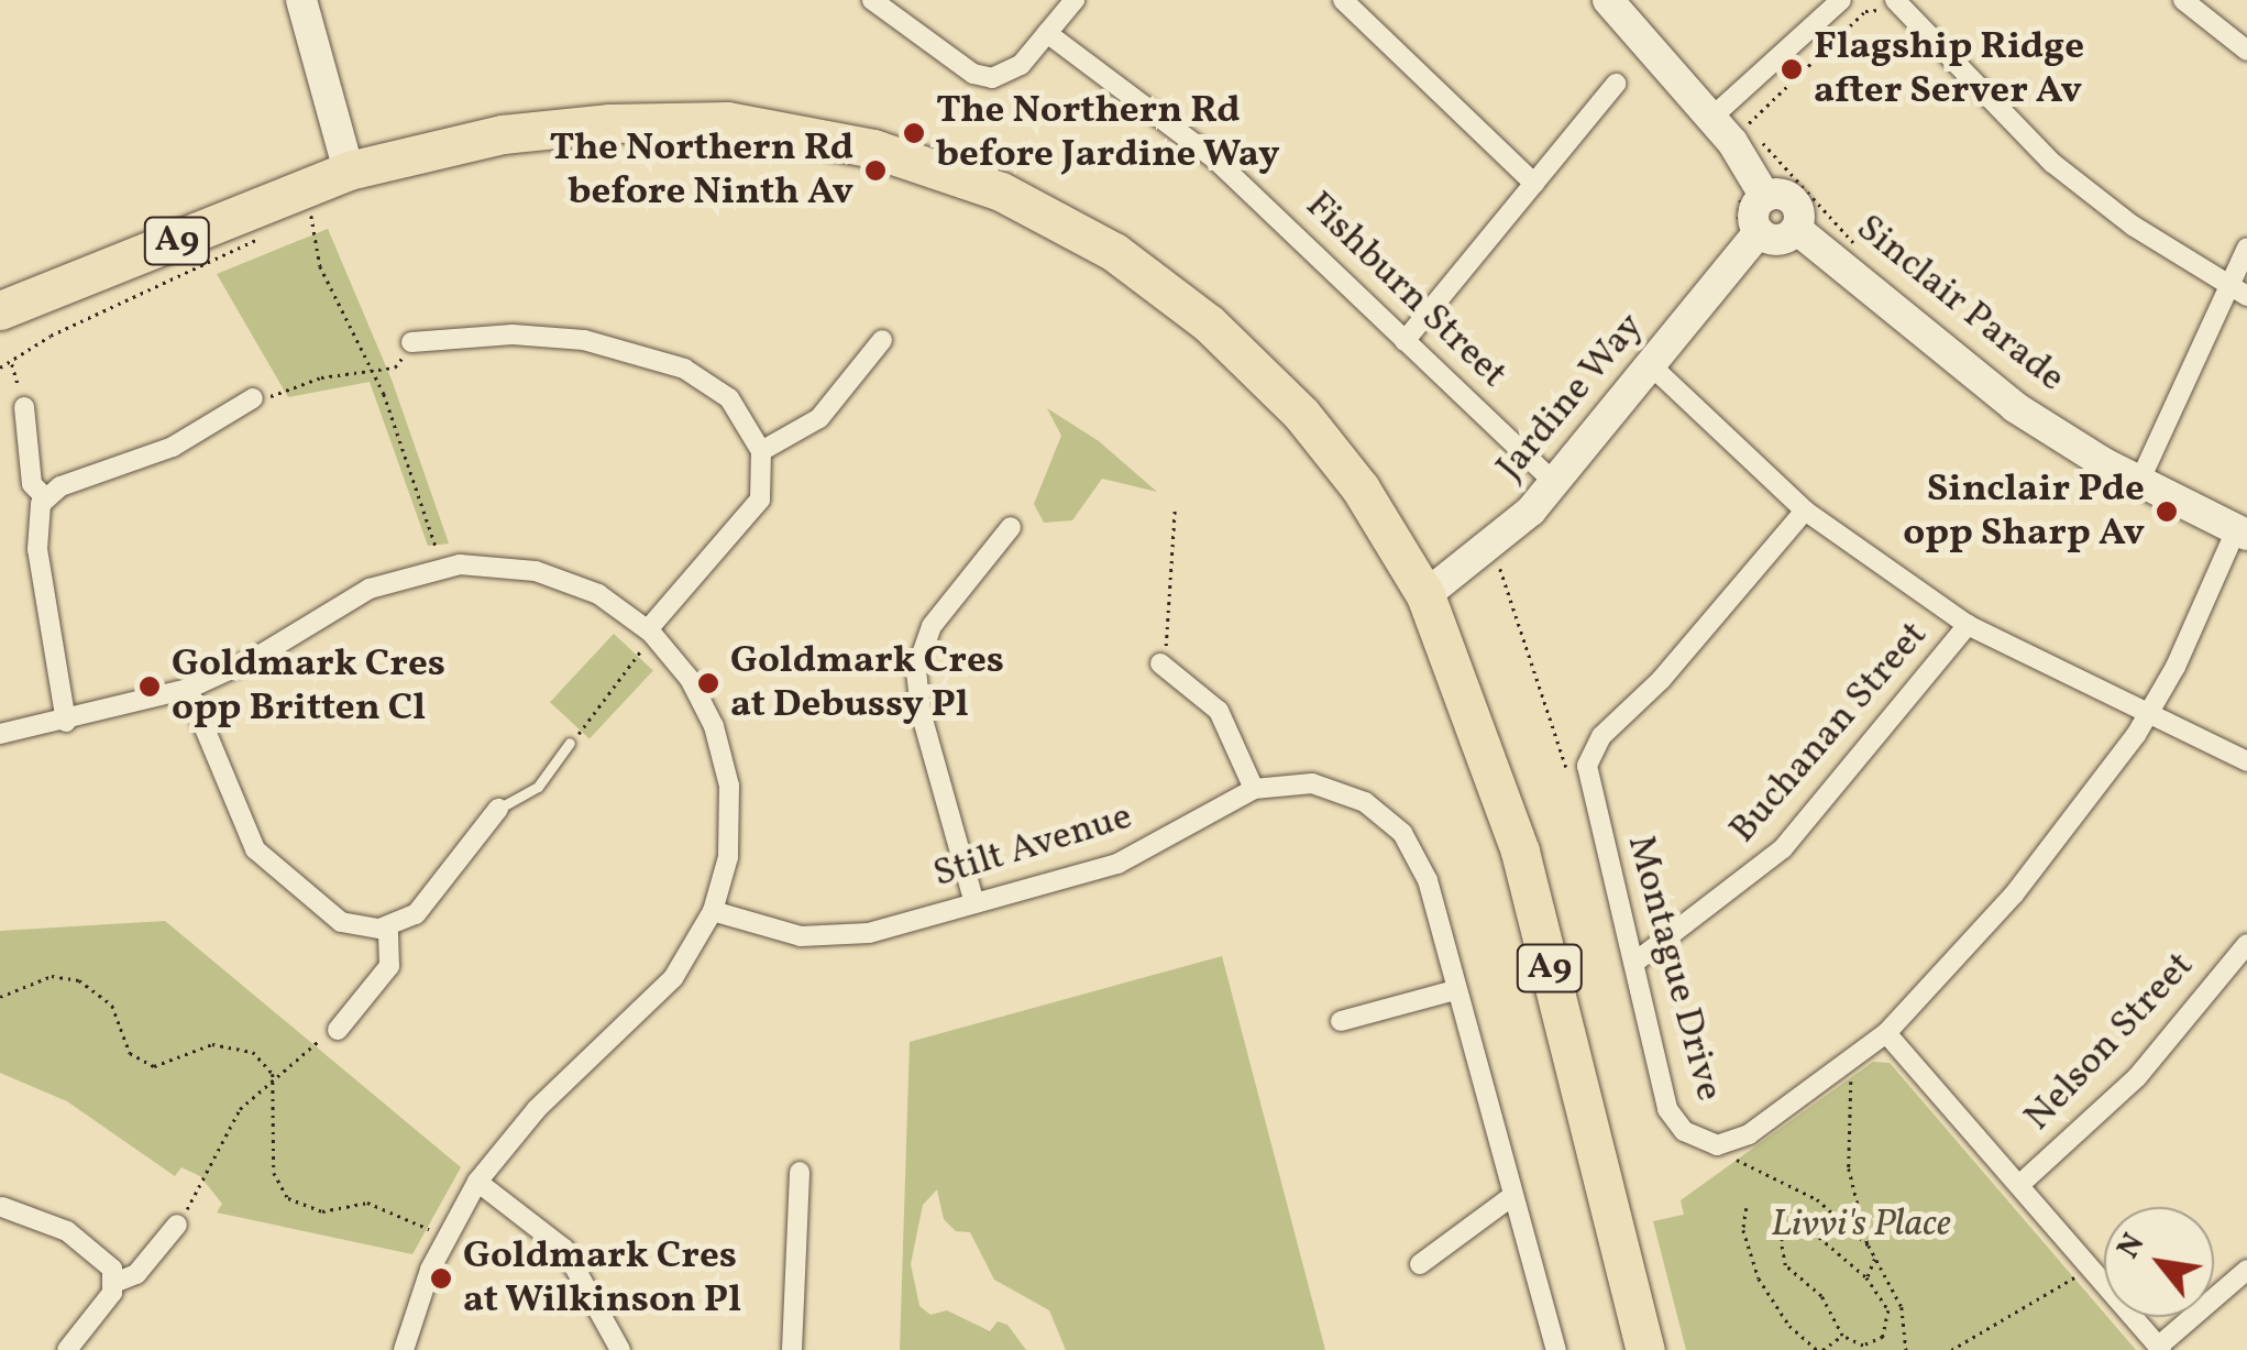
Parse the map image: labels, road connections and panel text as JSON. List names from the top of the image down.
{
  "streets": {
    "highway": ["A9"],
    "street": [
      "Fishburn Street",
      "Sinclair Parade",
      "Jardine Way",
      "Buchanan Street",
      "Stilt Avenue",
      "Montague Drive",
      "Nelson Street"
    ]
  },
  "crossings": [
    ["A9", "Jardine Way"],
    ["Fishburn Street", "Jardine Way"],
    ["Sinclair Parade", "Jardine Way"],
    ["Sinclair Parade", "Montague Drive"],
    ["Buchanan Street", "Montague Drive"]
  ],
  "parks": ["Livvi's Place"],
  "places": [
    "Flagship Ridge after Server Av",
    "The Northern Rd before Jardine Way",
    "The Northern Rd before Ninth Av",
    "Sinclair Pde opp Sharp Av",
    "Goldmark Cres at Debussy Pl",
    "Goldmark Cres opp Britten Cl",
    "Goldmark Cres at Wilkinson Pl"
  ],
  "north": "top left"
}
